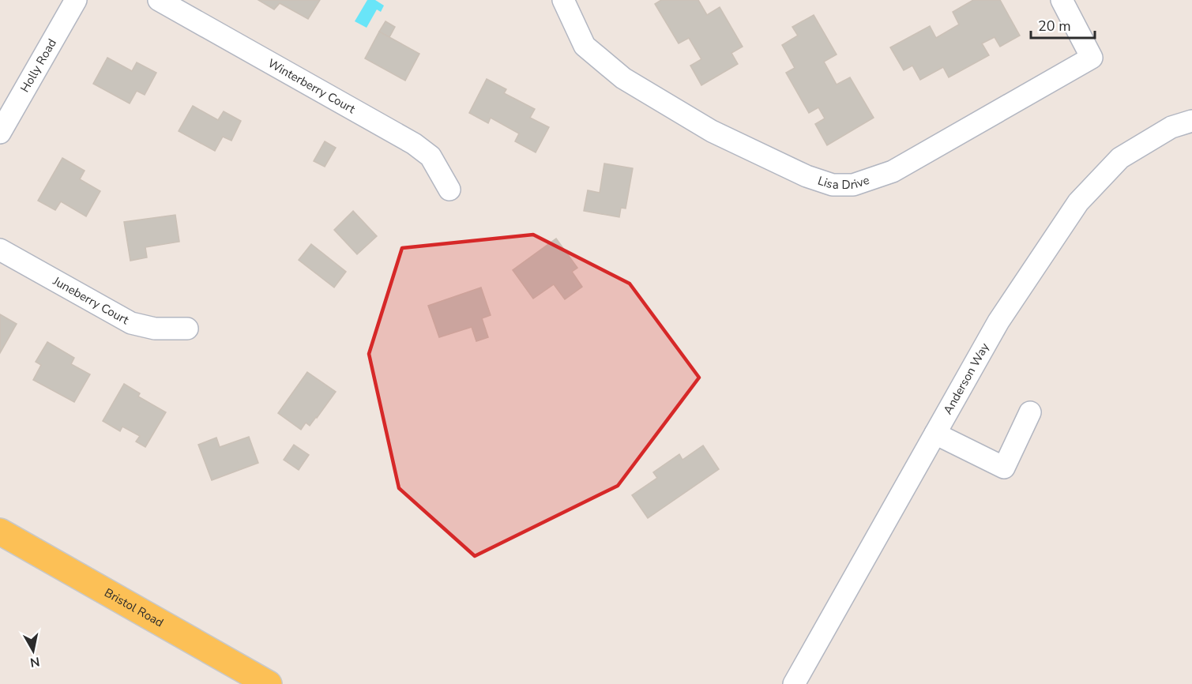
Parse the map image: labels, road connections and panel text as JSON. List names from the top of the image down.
{
  "streets": {
    "main road": ["Bristol Road"],
    "street": [
      "Holly Road",
      "Winterberry Court",
      "Lisa Drive",
      "Juneberry Court",
      "Anderson Way"
    ]
  },
  "scale_bar": "20 m",
  "north": "bottom"
}
